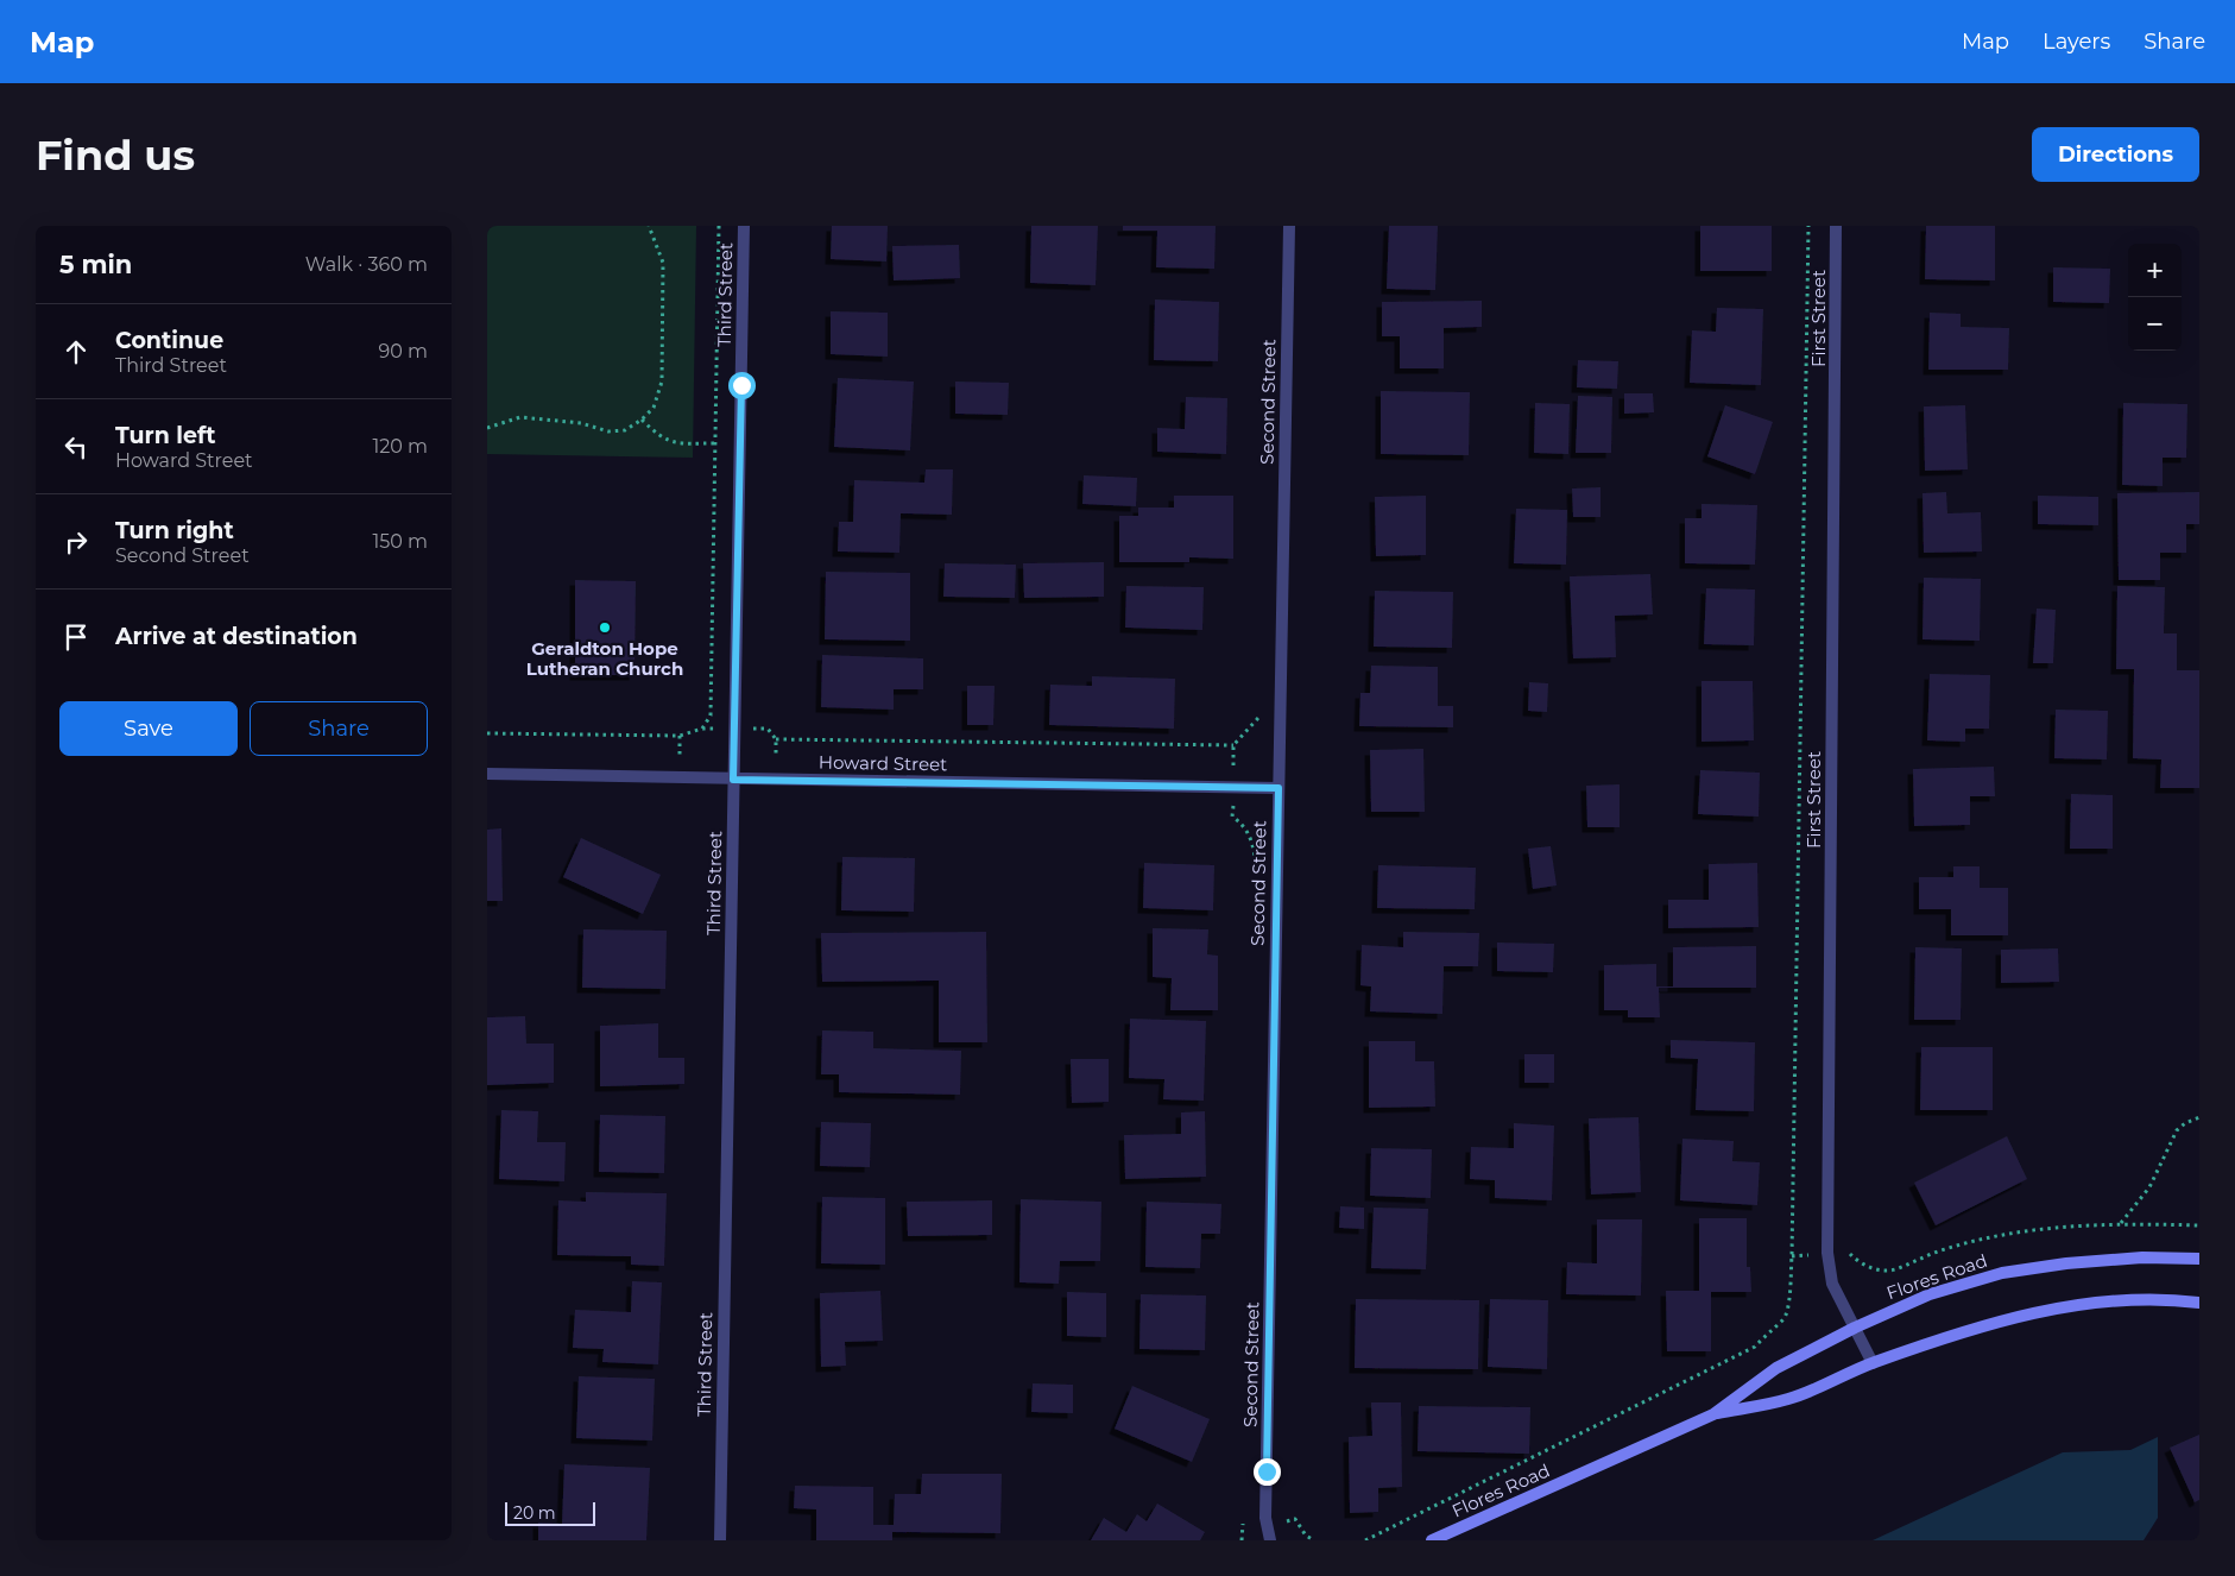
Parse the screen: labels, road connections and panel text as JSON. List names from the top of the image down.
{
  "streets": {
    "main road": ["Flores Road"],
    "street": [
      "Third Street",
      "First Street",
      "Second Street",
      "Howard Street"
    ]
  },
  "crossings": [
    ["Third Street", "Howard Street"],
    ["First Street", "Flores Road"],
    ["Second Street", "Howard Street"]
  ],
  "places": ["Geraldton Hope Lutheran Church"],
  "scale_bar": "20 m",
  "page": {
    "header": "Map",
    "nav": ["Map", "Layers", "Share"],
    "buttons": [
      "Directions",
      ["Save", "Share"]
    ],
    "title": "Find us",
    "heading": ["5 min", "Walk · 360 m"],
    "map_buttons": ["+", "−"],
    "list": [
      ["Continue", "Third Street", "90 m"],
      ["Turn left", "Howard Street", "120 m"],
      ["Turn right", "Second Street", "150 m"],
      "Arrive at destination"
    ],
    "scale": "20 m"
  }
}
